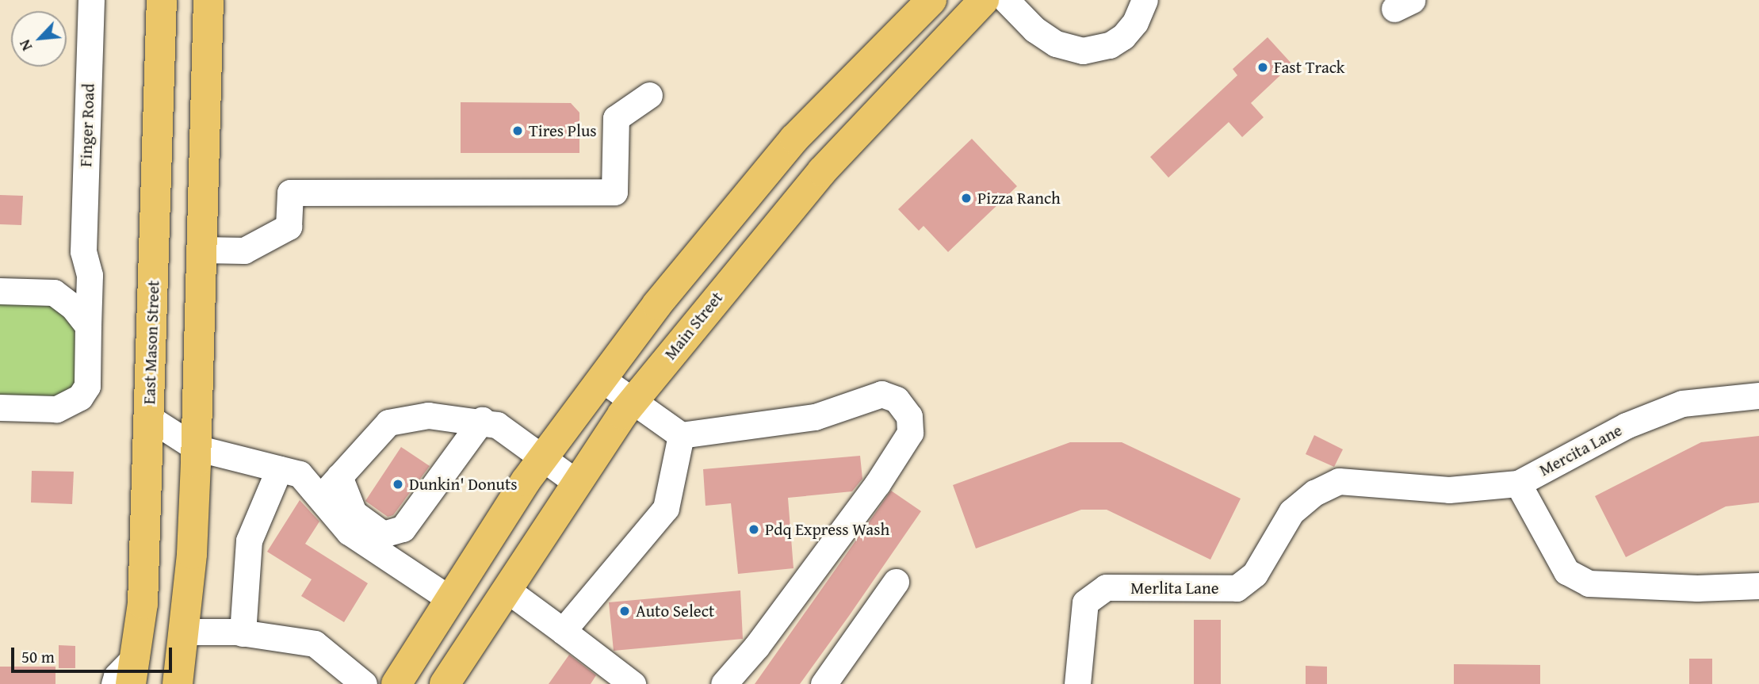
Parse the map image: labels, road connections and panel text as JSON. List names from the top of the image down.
{
  "streets": {
    "main road": ["Main Street", "East Mason Street"],
    "street": ["Finger Road", "Mercita Lane", "Merlita Lane"]
  },
  "crossings": [
    ["Mercita Lane", "Merlita Lane"]
  ],
  "places": [
    "Fast Track",
    "Tires Plus",
    "Pizza Ranch",
    "Dunkin' Donuts",
    "Pdq Express Wash",
    "Auto Select"
  ],
  "scale_bar": "50 m",
  "north": "bottom left"
}
